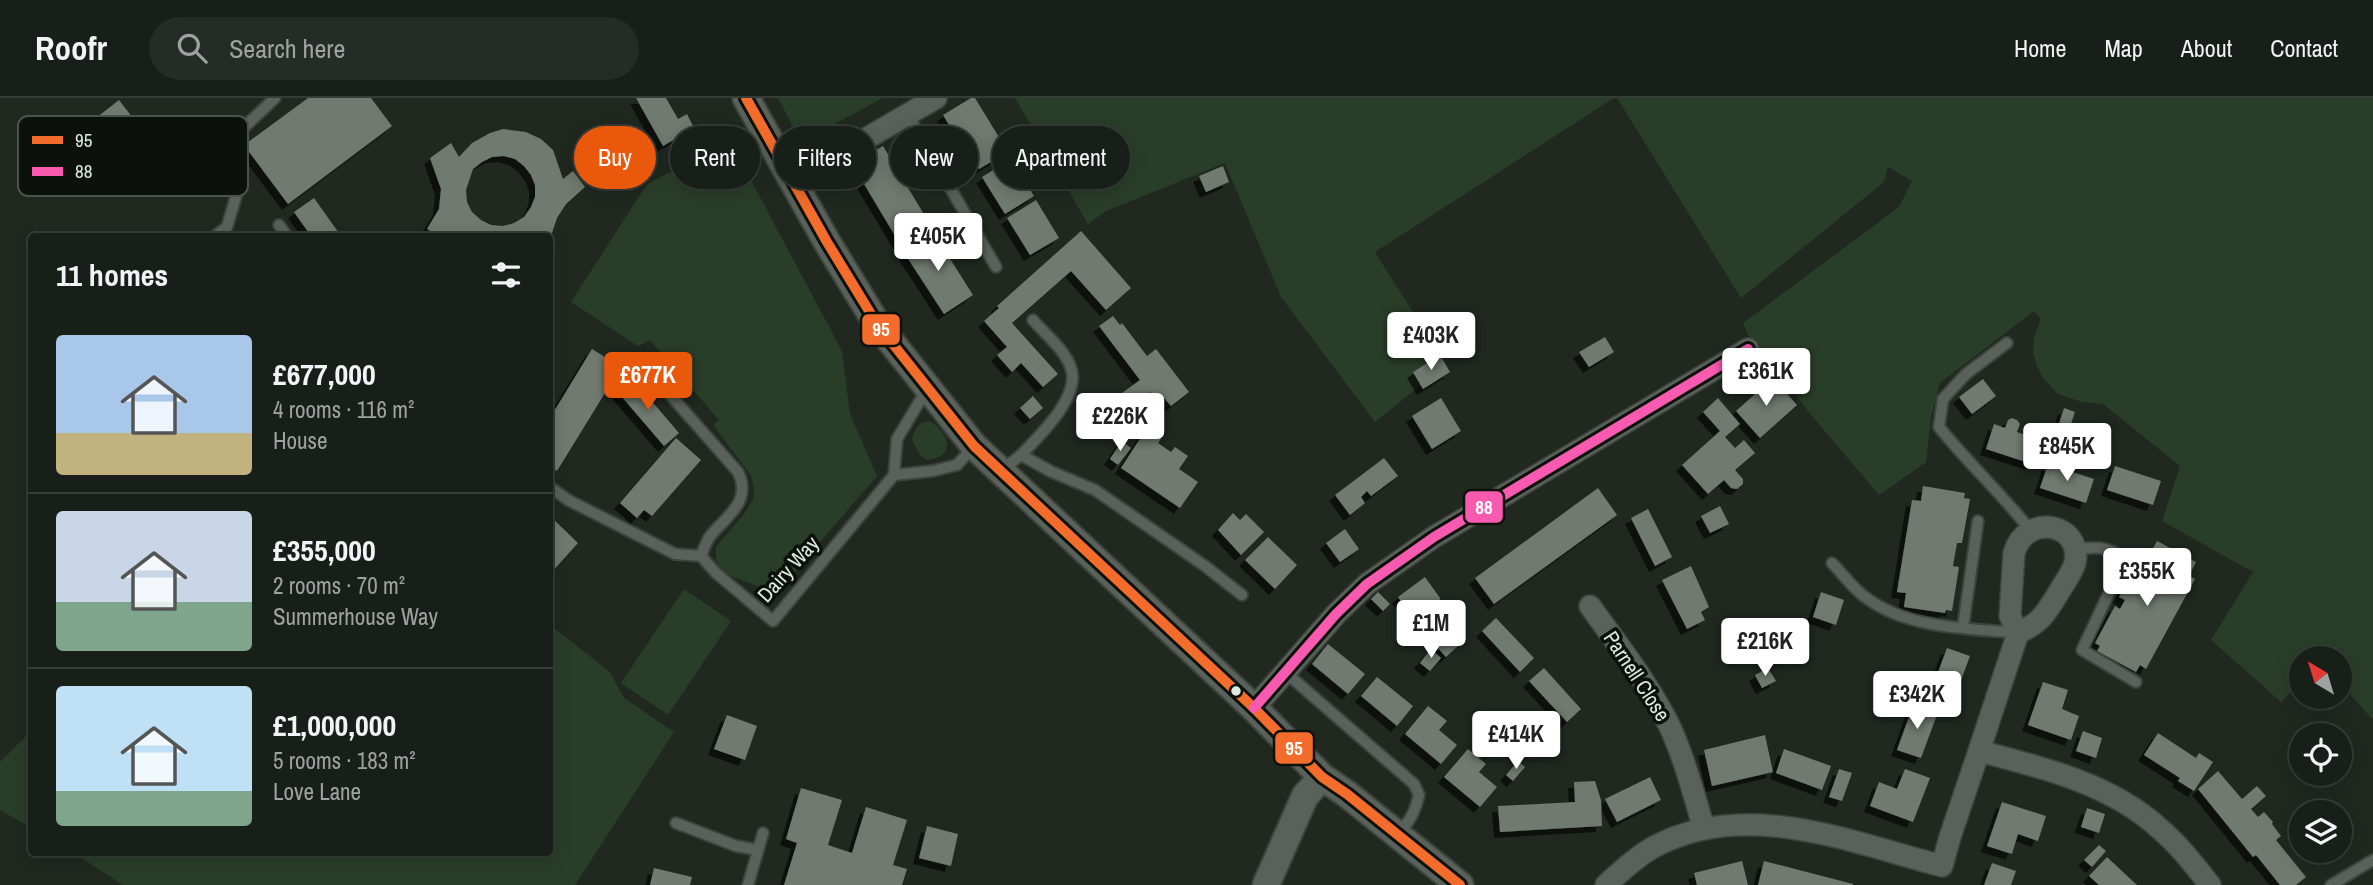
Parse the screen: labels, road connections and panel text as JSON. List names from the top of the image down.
{
  "streets": {
    "street": ["Parnell Close"],
    "lane": ["Dairy Way"]
  },
  "lines": ["transit line 95", "transit line 88"],
  "legend": ["95", "88"],
  "north": "top left",
  "page": {
    "header": "Roofr",
    "search": "Search here",
    "nav": [
      "Home",
      "Map",
      "About",
      "Contact"
    ],
    "chip": [
      "Buy",
      "Rent",
      "Filters",
      "New",
      "Apartment"
    ],
    "price": [
      "£405K",
      "£403K",
      "£361K",
      "£677K",
      "£226K",
      "£845K",
      "£355K",
      "£1M",
      "£216K",
      "£342K",
      "£414K"
    ],
    "heading": "11 homes",
    "list": [
      {
        "name": "£677,000",
        "note": "4 rooms · 116 m² · House"
      },
      {
        "name": "£355,000",
        "note": "2 rooms · 70 m² · Summerhouse Way"
      },
      {
        "name": "£1,000,000",
        "note": "5 rooms · 183 m² · Love Lane"
      }
    ]
  }
}
